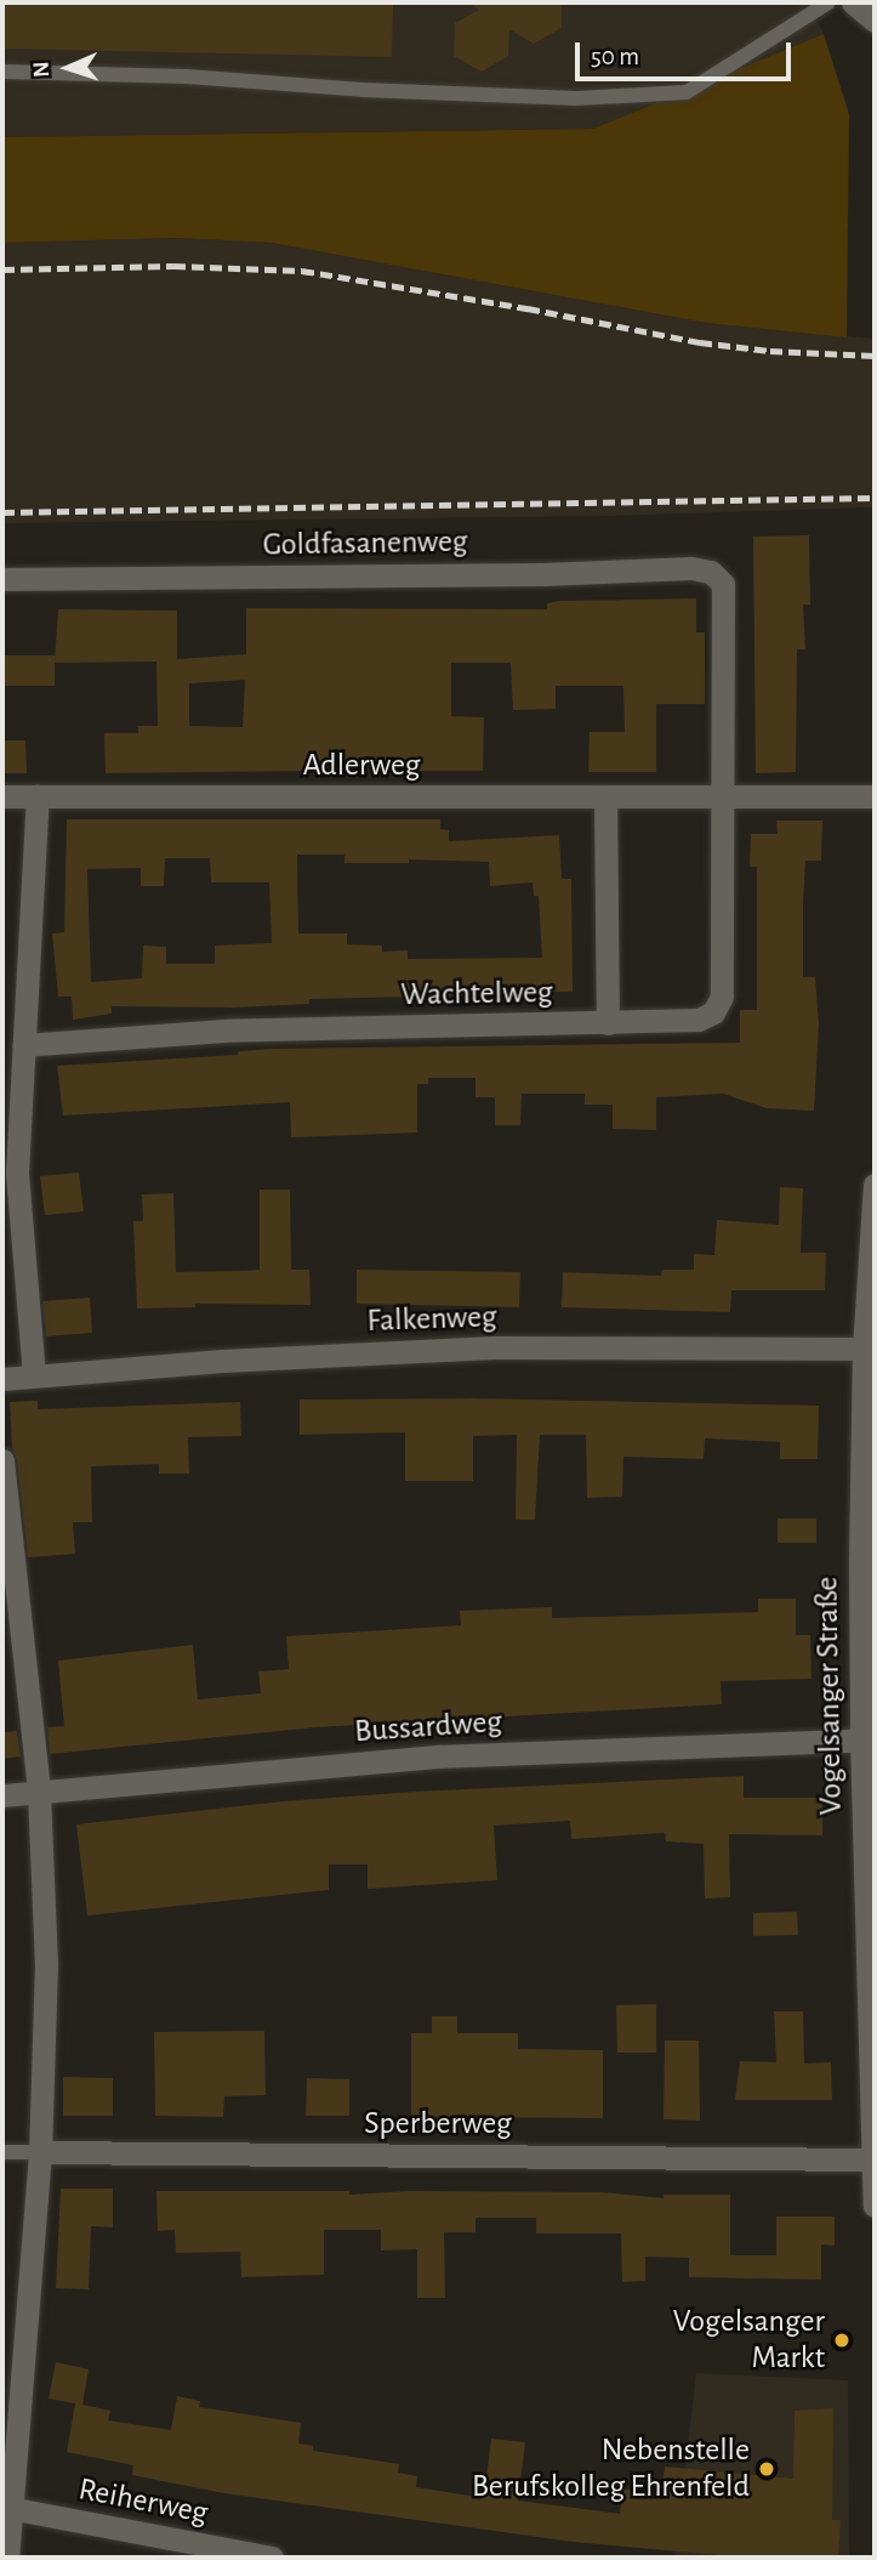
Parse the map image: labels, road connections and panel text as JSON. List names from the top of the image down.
{
  "streets": {
    "street": [
      "Goldfasanenweg",
      "Adlerweg",
      "Wachtelweg",
      "Falkenweg",
      "Vogelsanger Straße",
      "Bussardweg",
      "Sperberweg",
      "Reiherweg"
    ]
  },
  "crossings": [
    ["Goldfasanenweg", "Adlerweg"],
    ["Goldfasanenweg", "Wachtelweg"],
    ["Adlerweg", "Wachtelweg"],
    ["Falkenweg", "Vogelsanger Straße"],
    ["Vogelsanger Straße", "Bussardweg"],
    ["Vogelsanger Straße", "Sperberweg"]
  ],
  "places": ["Vogelsanger Markt", "Nebenstelle Berufskolleg Ehrenfeld"],
  "scale_bar": "50 m",
  "north": "left"
}
